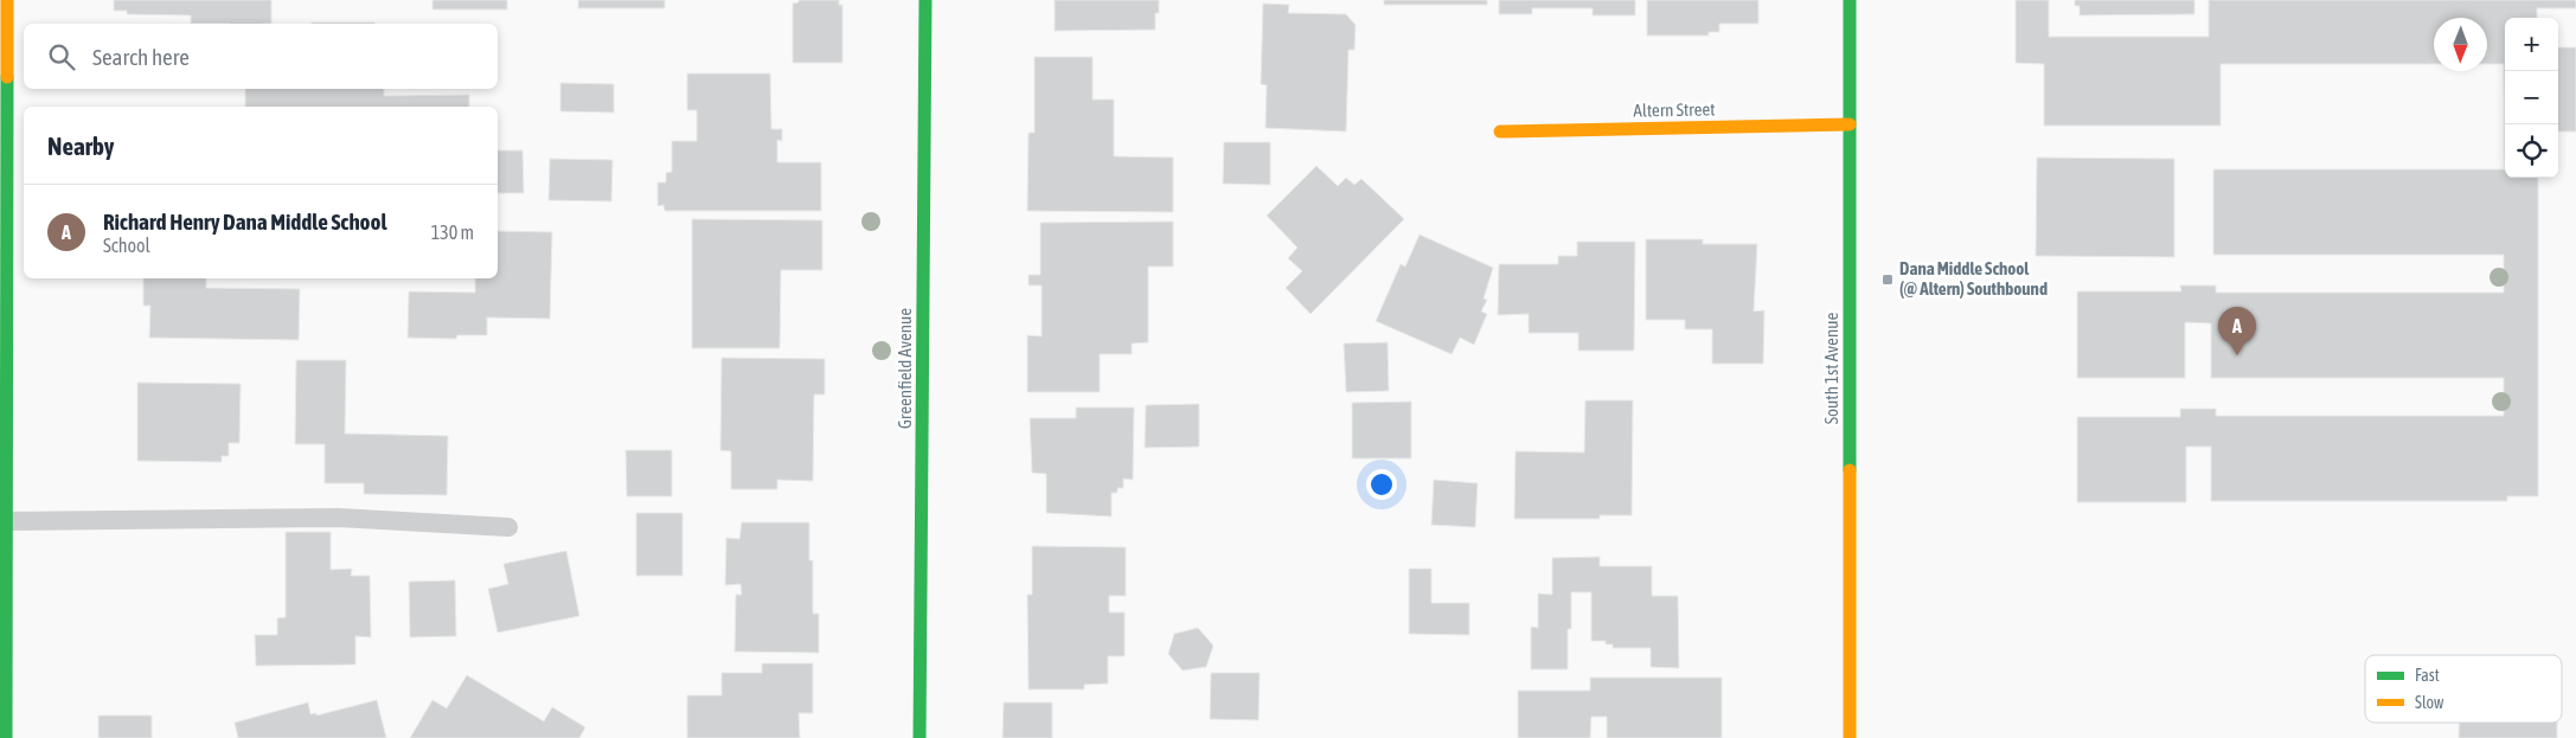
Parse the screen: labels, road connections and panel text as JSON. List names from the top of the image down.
{
  "streets": {
    "street": ["Altern Street", "Greenfield Avenue", "South 1st Avenue"]
  },
  "crossings": [
    ["Altern Street", "South 1st Avenue"]
  ],
  "places": {
    "transit": ["Dana Middle School (@ Altern) Southbound"]
  },
  "legend": ["Fast", "Slow"],
  "north": "bottom",
  "page": {
    "map_buttons": ["+", "−"],
    "search": "Search here",
    "heading": "Nearby",
    "list": [
      {
        "mark": "A",
        "name": "Richard Henry Dana Middle School",
        "note": "School",
        "value": "130 m"
      }
    ],
    "pins": "A"
  }
}
